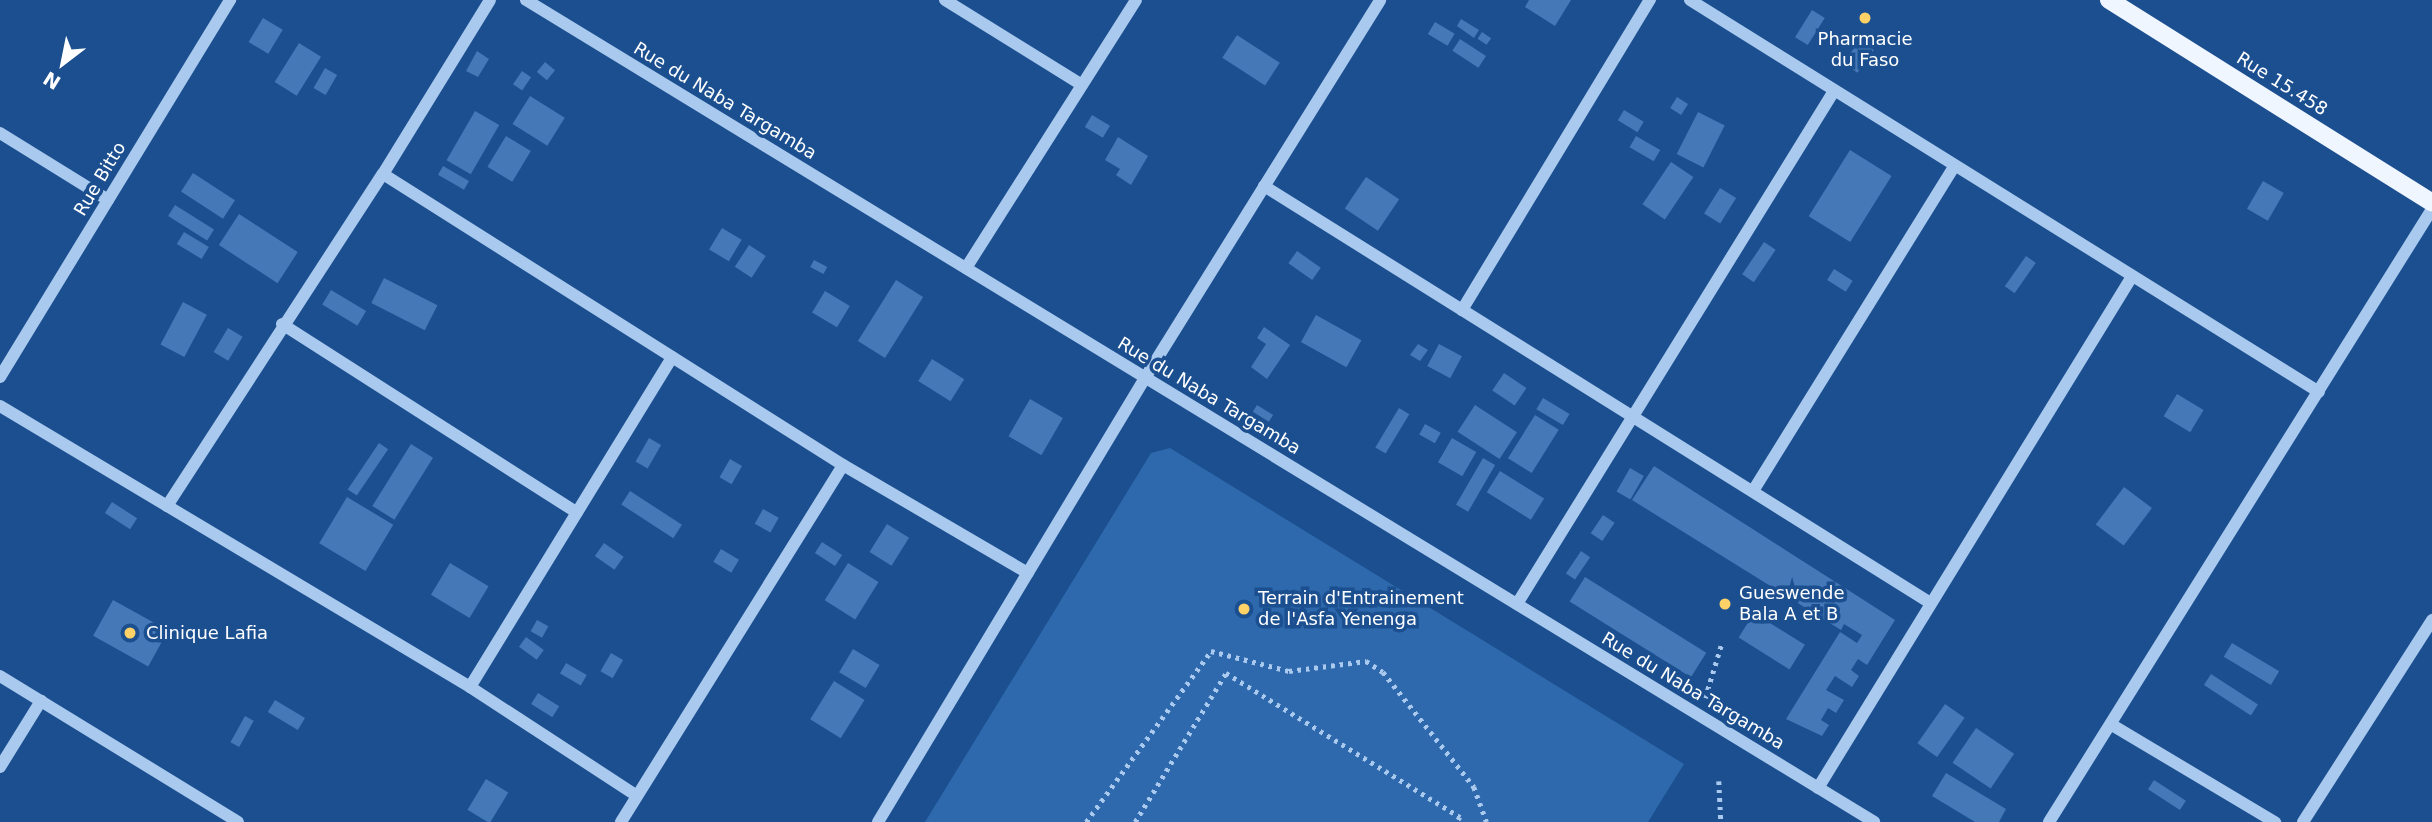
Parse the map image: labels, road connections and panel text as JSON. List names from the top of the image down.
{
  "streets": {
    "main road": ["Rue 15.458"],
    "street": ["Rue du Naba Targamba", "Rue Bitto"]
  },
  "places": [
    "Pharmacie du Faso",
    "Gueswende Bala A et B",
    "Terrain d'Entrainement de l'Asfa Yenenga",
    "Clinique Lafia"
  ],
  "north": "bottom left"
}
